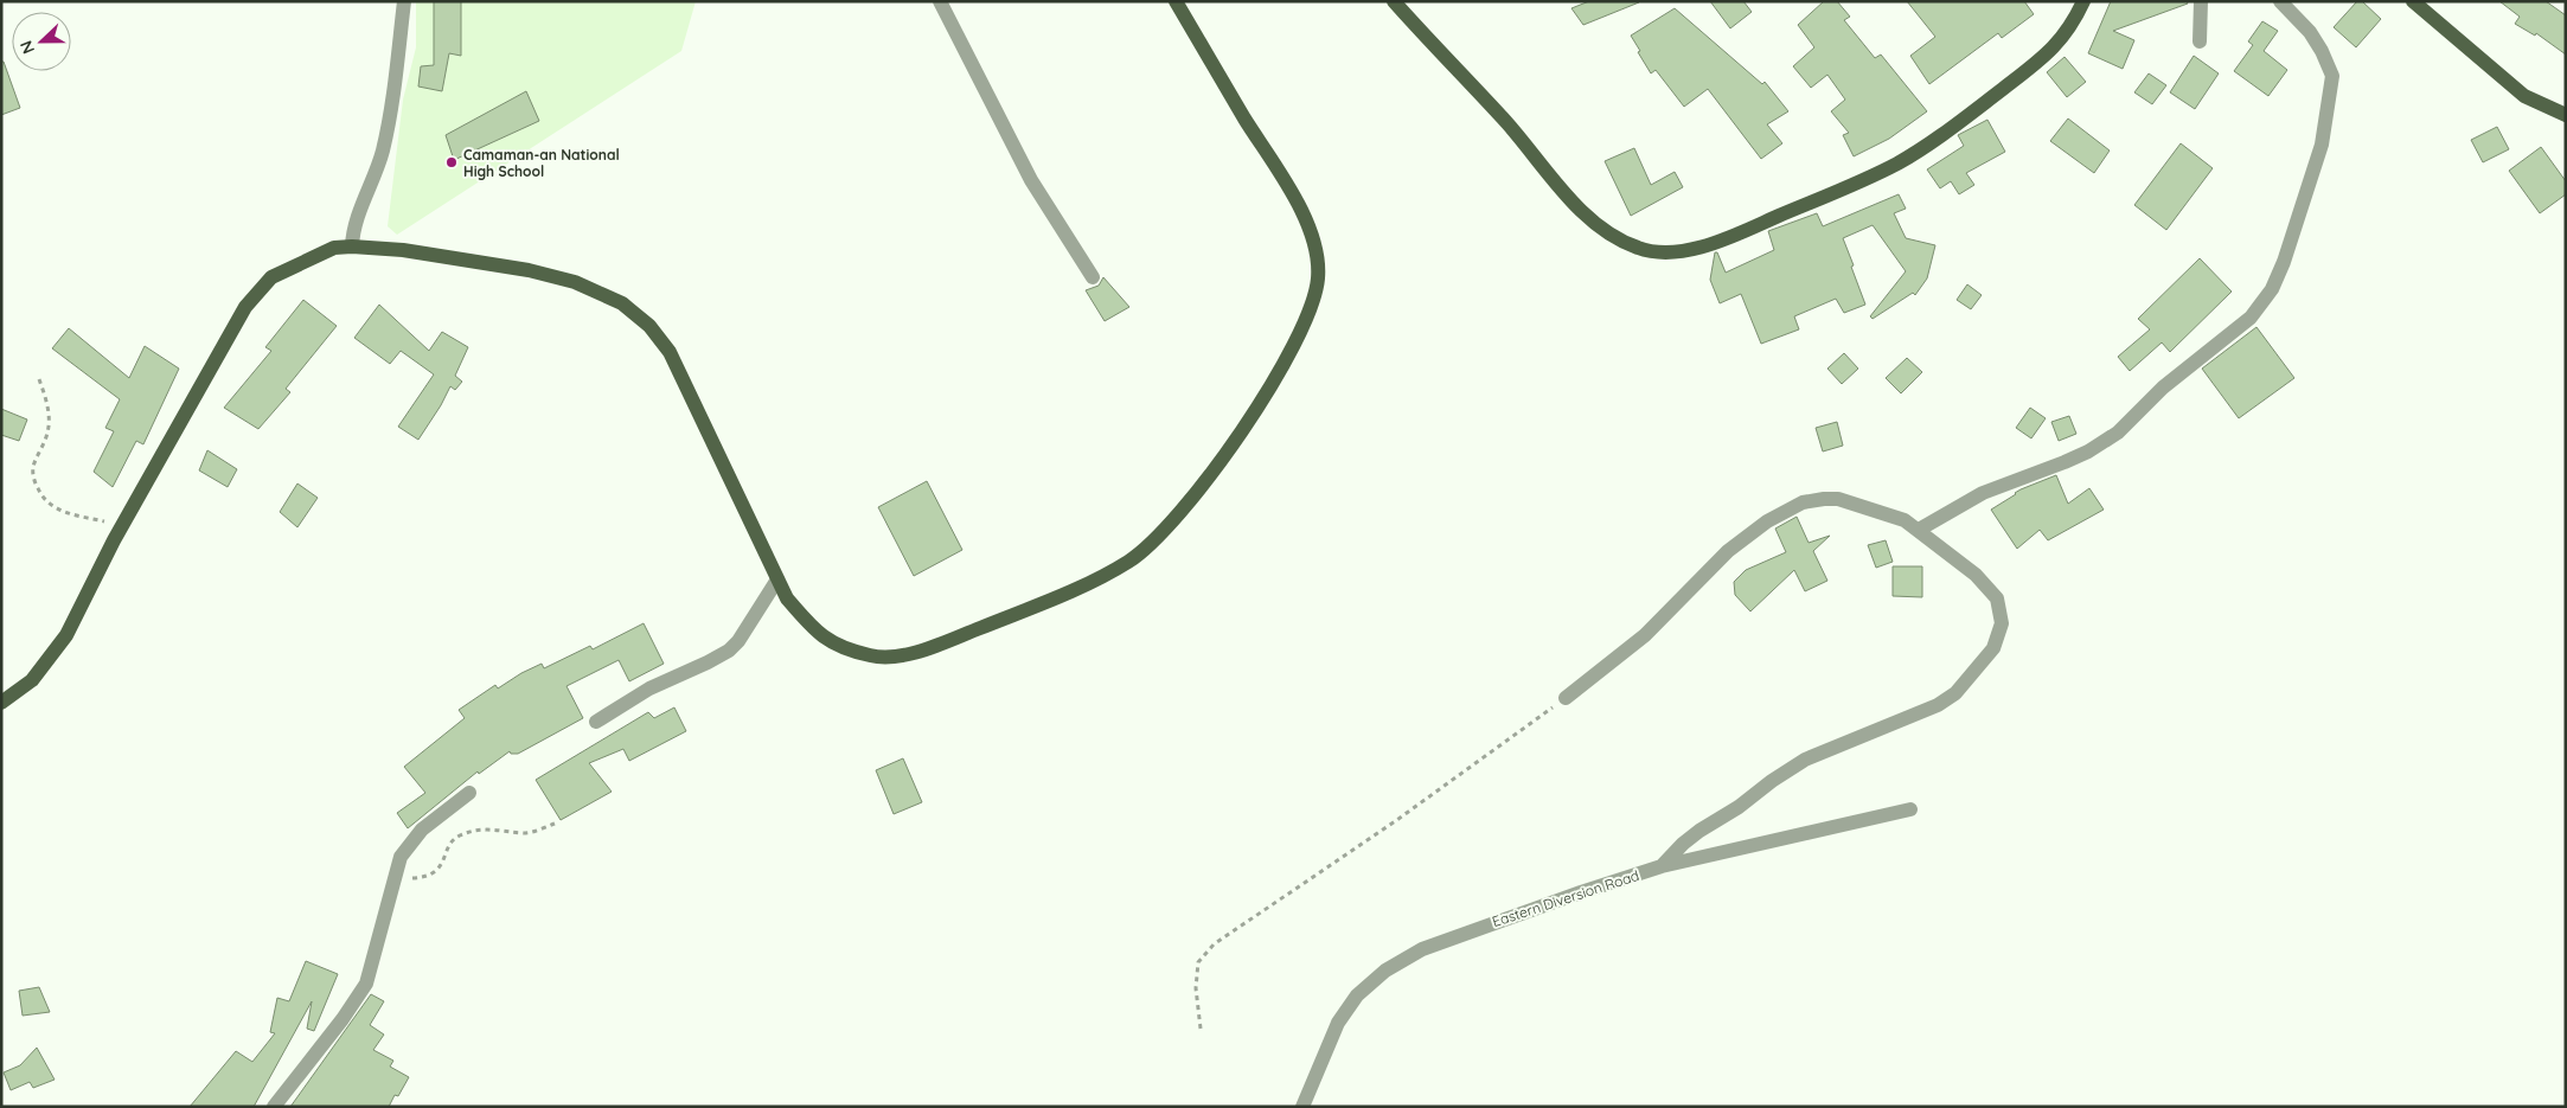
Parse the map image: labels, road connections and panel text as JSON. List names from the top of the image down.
{
  "streets": {
    "street": ["Eastern Diversion Road"]
  },
  "places": ["Camaman-an National High School"],
  "north": "left"
}
